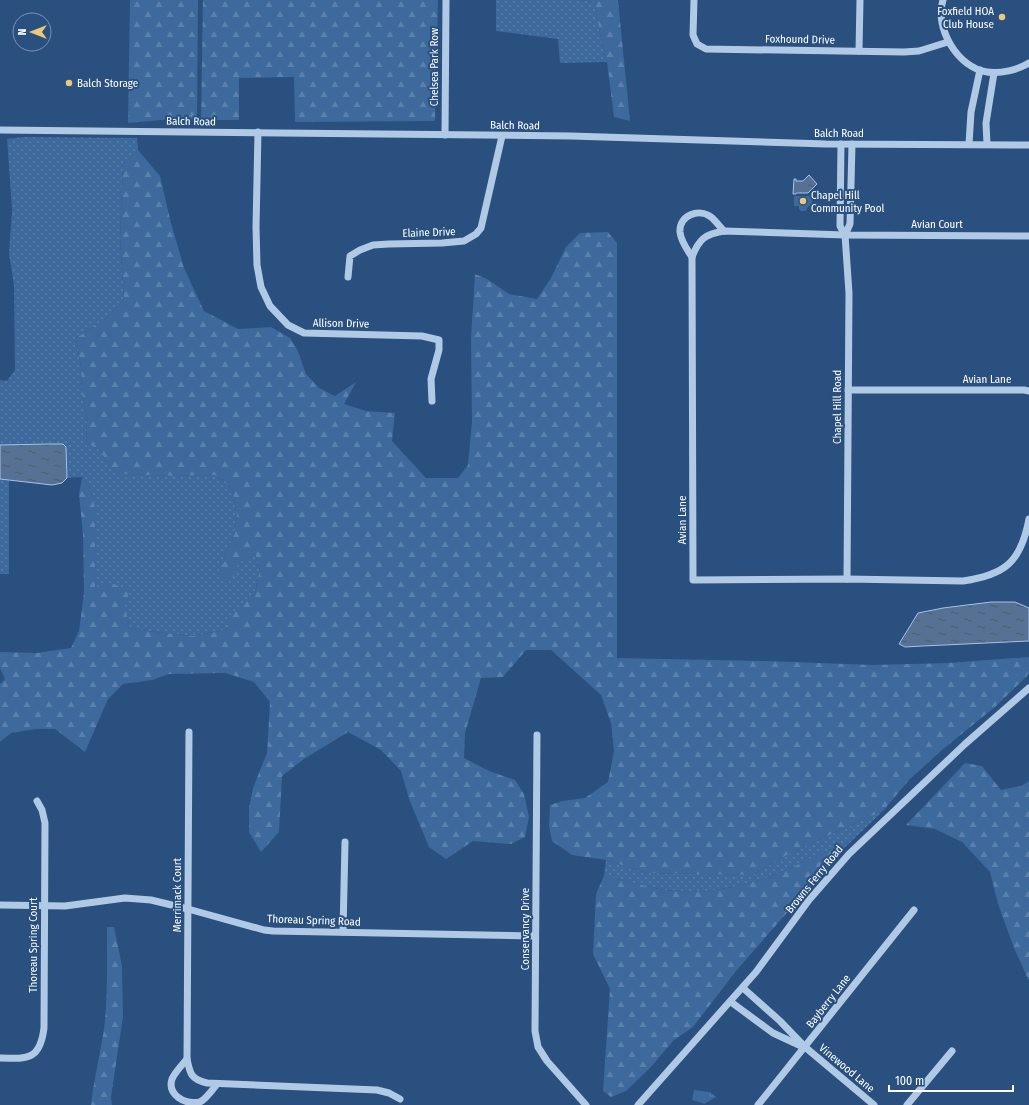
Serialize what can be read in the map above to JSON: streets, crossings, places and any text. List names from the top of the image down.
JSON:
{
  "streets": {
    "street": [
      "Foxhound Drive",
      "Chelsea Park Row",
      "Balch Road",
      "Avian Court",
      "Elaine Drive",
      "Allison Drive",
      "Avian Lane",
      "Chapel Hill Road",
      "Browns Ferry Road",
      "Merrimack Court",
      "Thoreau Spring Road",
      "Conservancy Drive",
      "Thoreau Spring Court",
      "Bayberry Lane",
      "Vinewood Lane"
    ]
  },
  "crossings": [
    ["Chelsea Park Row", "Balch Road"],
    ["Balch Road", "Elaine Drive"],
    ["Balch Road", "Allison Drive"],
    ["Balch Road", "Chapel Hill Road"],
    ["Avian Court", "Avian Lane"],
    ["Avian Court", "Chapel Hill Road"],
    ["Avian Lane", "Chapel Hill Road"],
    ["Browns Ferry Road", "Vinewood Lane"],
    ["Merrimack Court", "Thoreau Spring Road"],
    ["Thoreau Spring Road", "Conservancy Drive"],
    ["Thoreau Spring Road", "Thoreau Spring Court"],
    ["Bayberry Lane", "Vinewood Lane"]
  ],
  "places": ["Foxfield HOA Club House", "Balch Storage", "Chapel Hill Community Pool"],
  "scale_bar": "100 m",
  "north": "left"
}
